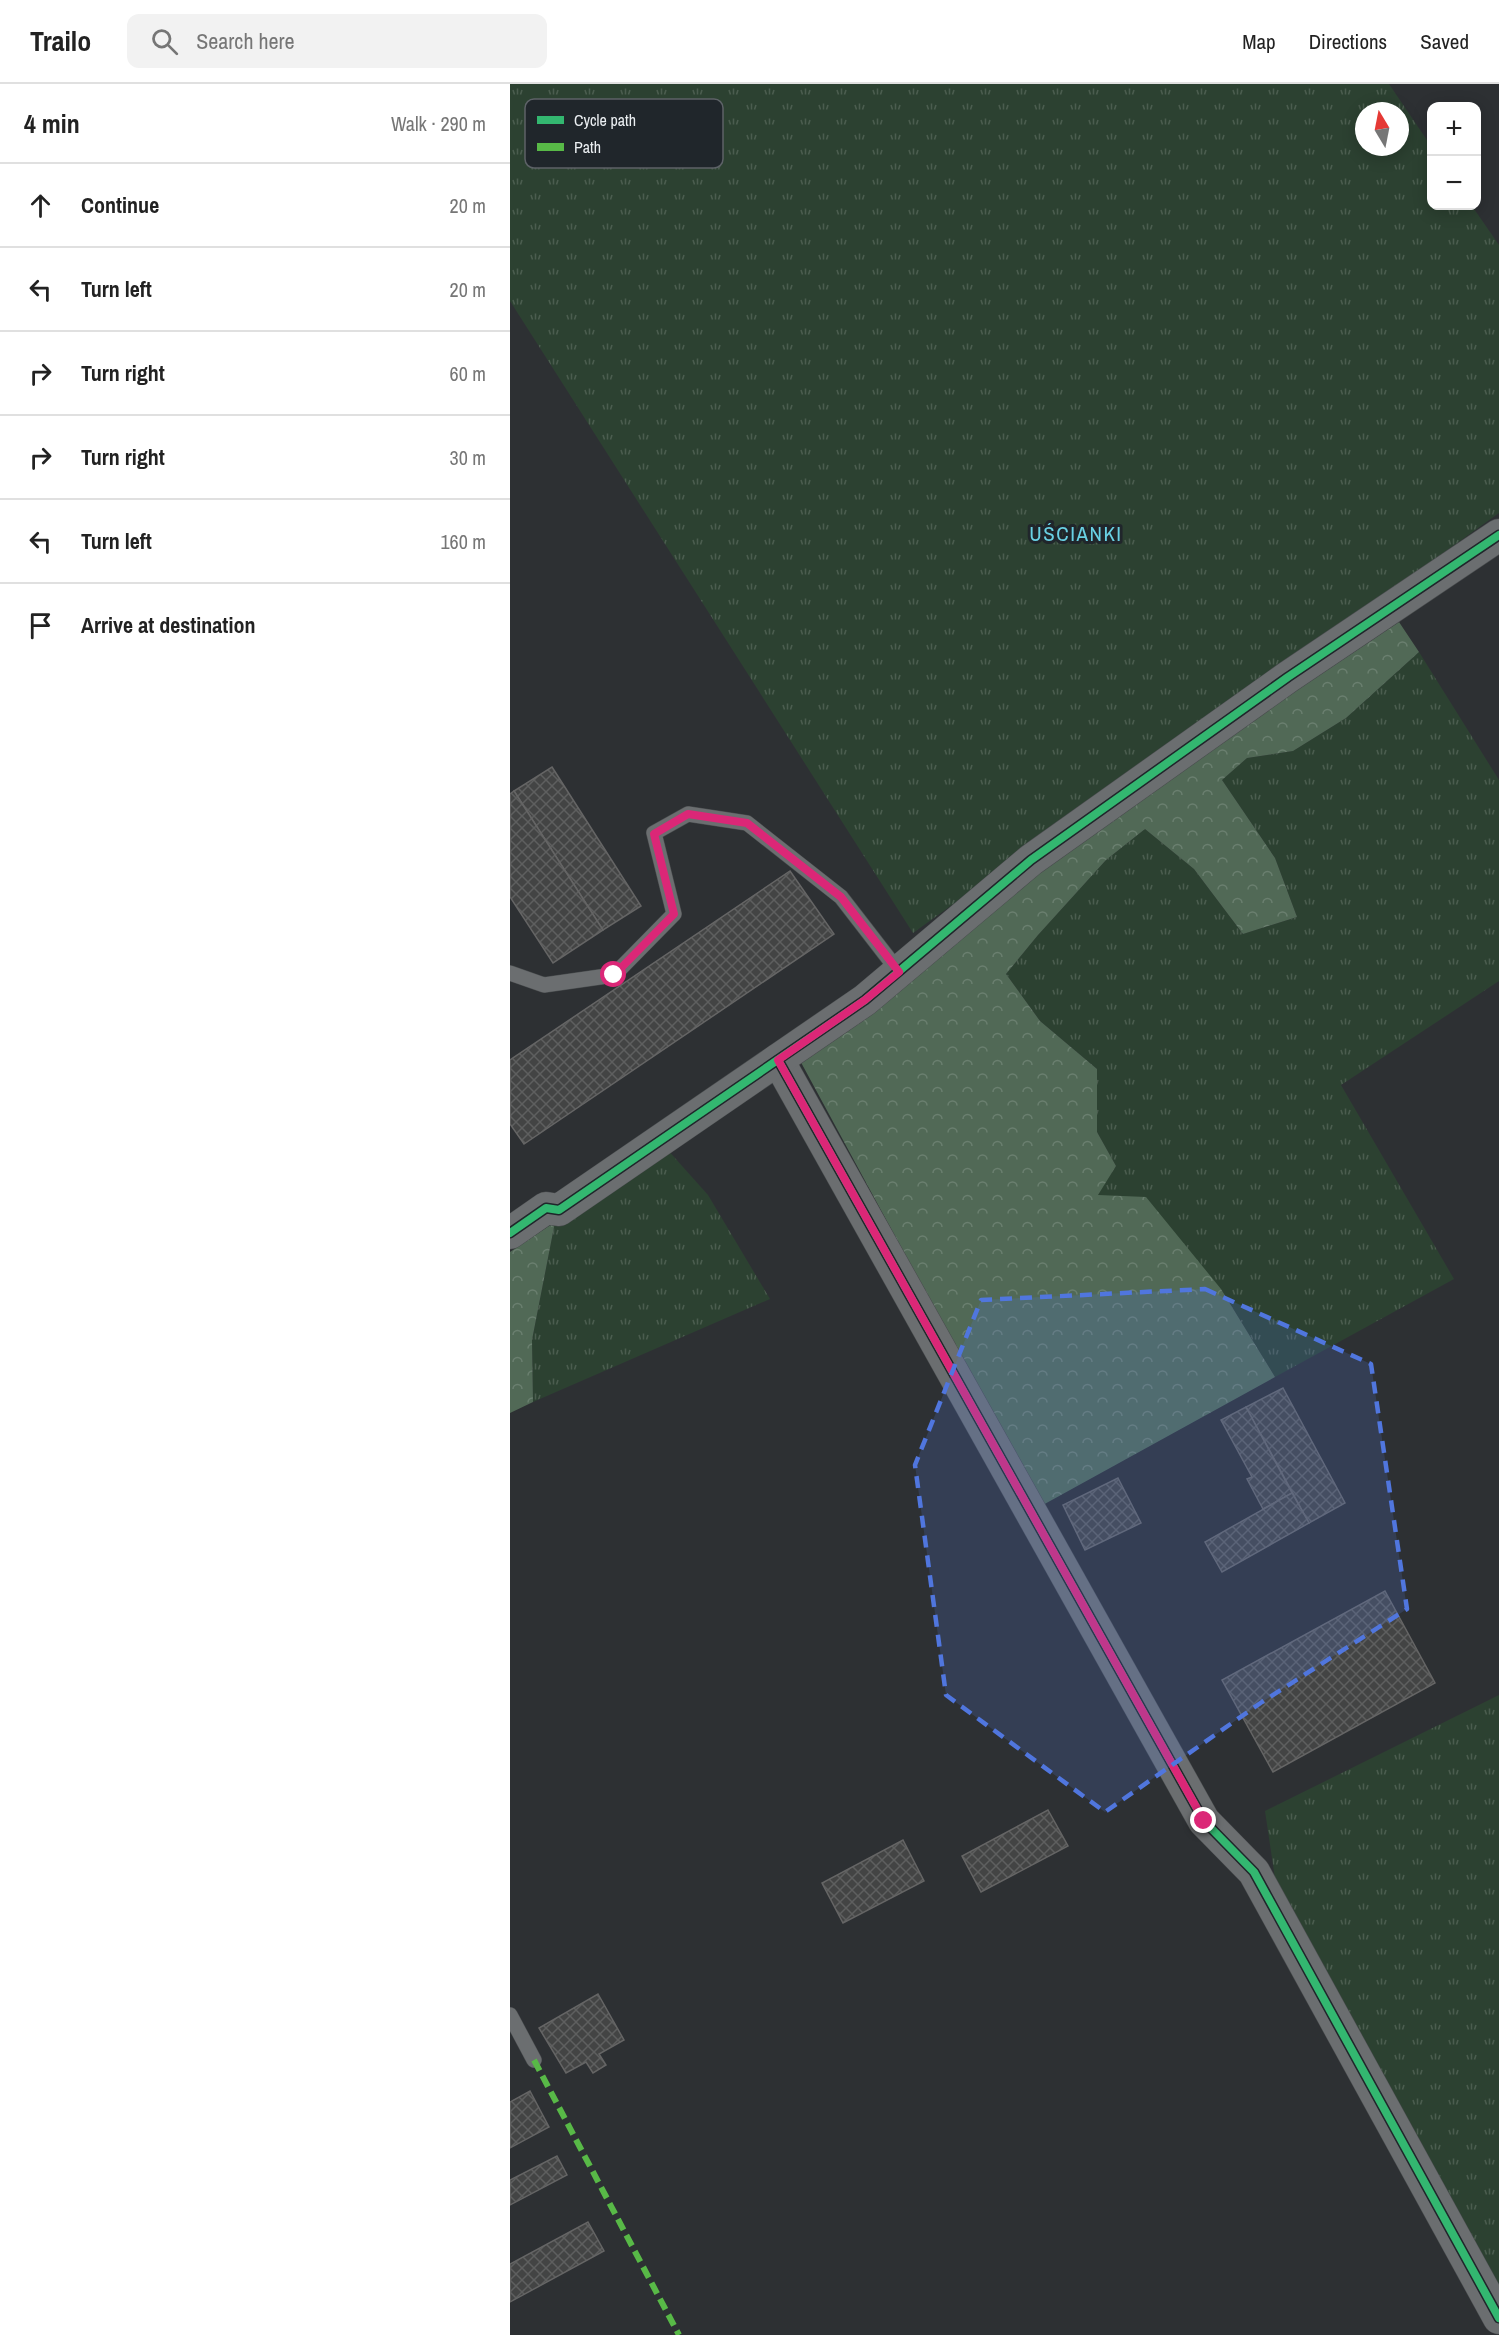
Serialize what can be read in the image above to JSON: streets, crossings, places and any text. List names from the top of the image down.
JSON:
{
  "districts": ["UŚCIANKI"],
  "legend": ["Cycle path", "Path"],
  "north": "top",
  "page": {
    "header": "Trailo",
    "search": "Search here",
    "nav": ["Map", "Directions", "Saved"],
    "heading": ["4 min", "Walk · 290 m"],
    "map_buttons": ["+", "−"],
    "list": [
      ["Continue", "20 m"],
      ["Turn left", "20 m"],
      ["Turn right", "60 m"],
      ["Turn right", "30 m"],
      ["Turn left", "160 m"],
      "Arrive at destination"
    ]
  }
}
